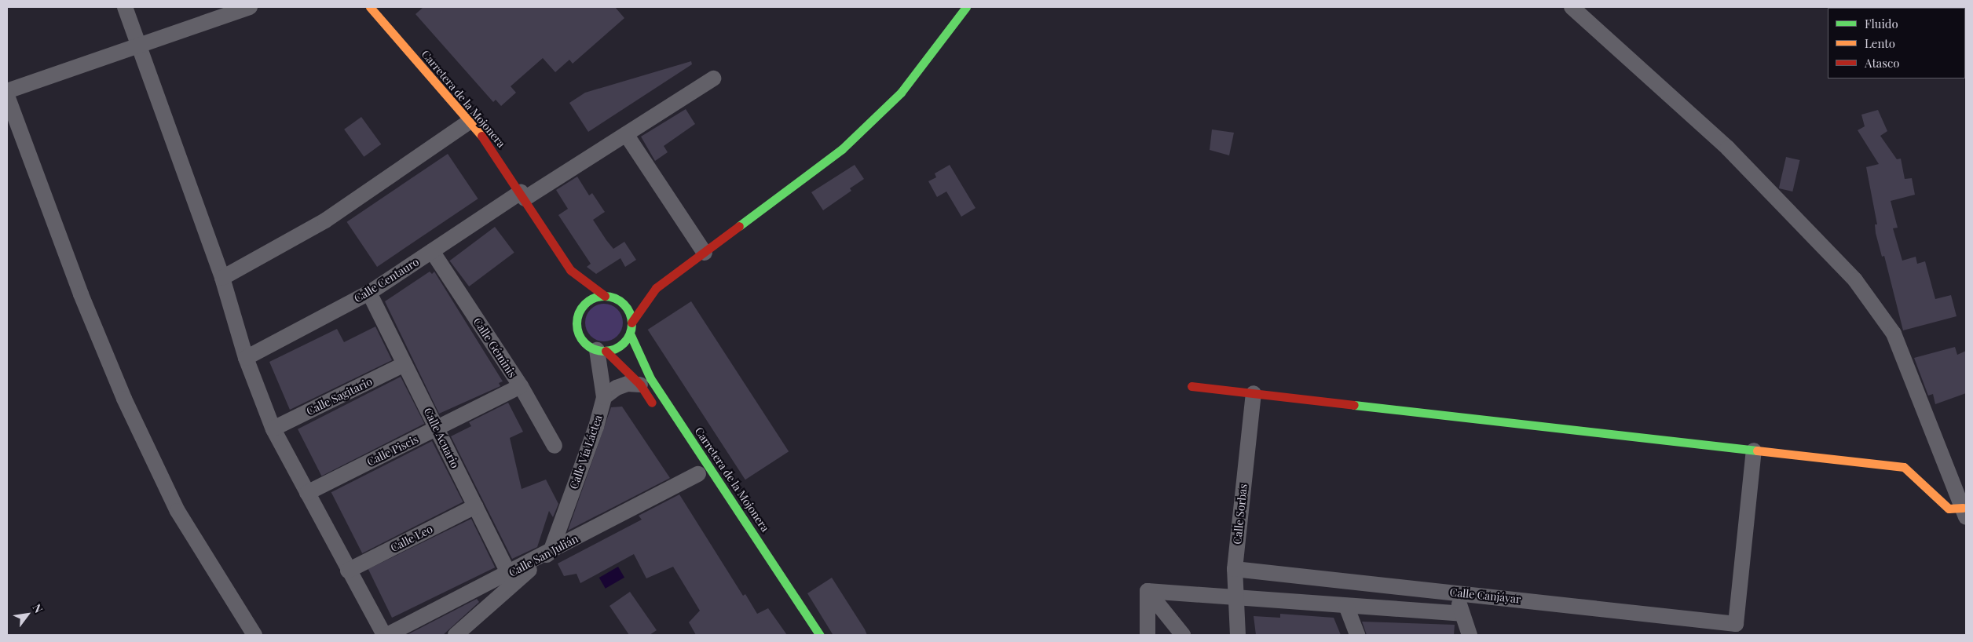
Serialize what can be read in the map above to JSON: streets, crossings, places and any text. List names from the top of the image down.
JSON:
{
  "streets": {
    "street": [
      "Carretera de la Mojonera",
      "Calle Centauro",
      "Calle Géminis",
      "Calle Sagitario",
      "Calle Acuario",
      "Calle Piscis",
      "Calle Vía Láctea",
      "Calle Sorbas",
      "Calle Leo",
      "Calle San Julián",
      "Calle Canjáyar"
    ]
  },
  "crossings": [
    ["Carretera de la Mojonera", "Calle Centauro"],
    ["Carretera de la Mojonera", "Calle Vía Láctea"],
    ["Calle Centauro", "Calle Géminis"],
    ["Calle Centauro", "Calle Acuario"],
    ["Calle Géminis", "Calle Piscis"],
    ["Calle Sagitario", "Calle Acuario"],
    ["Calle Acuario", "Calle Piscis"],
    ["Calle Acuario", "Calle Leo"],
    ["Calle Acuario", "Calle San Julián"],
    ["Calle Vía Láctea", "Calle San Julián"],
    ["Calle Sorbas", "Calle Canjáyar"]
  ],
  "legend": ["Fluido", "Lento", "Atasco"],
  "north": "top right"
}
